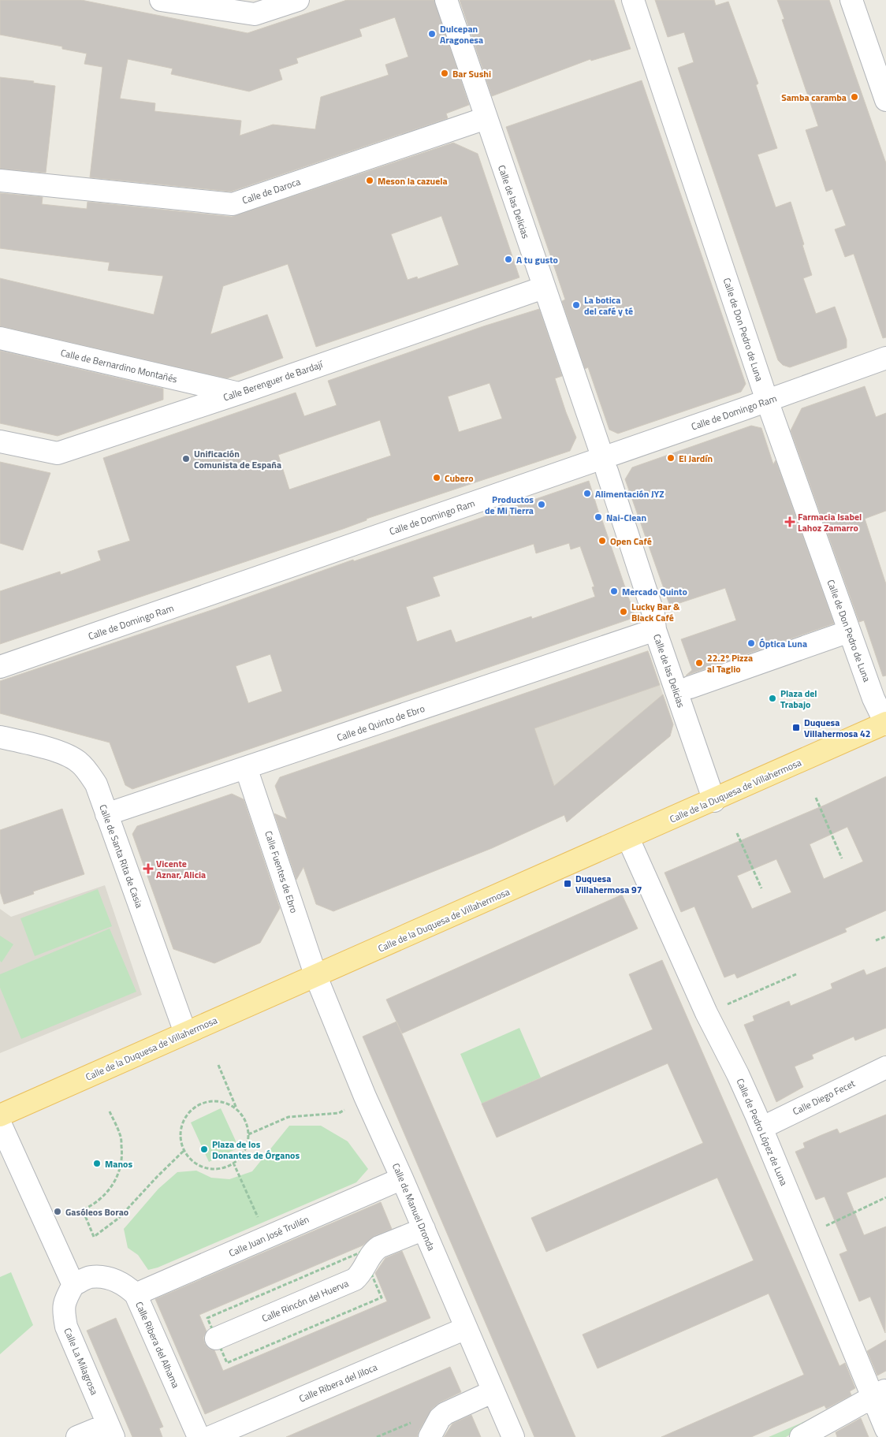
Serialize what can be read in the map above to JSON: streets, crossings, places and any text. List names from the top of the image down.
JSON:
{
  "streets": {
    "main road": ["Calle de la Duquesa de Villahermosa"],
    "street": [
      "Calle de Daroca",
      "Calle de las Delicias",
      "Calle de Don Pedro de Luna",
      "Calle de Bernardino Montañés",
      "Calle Berenguer de Bardají",
      "Calle de Domingo Ram",
      "Calle de Quinto de Ebro",
      "Calle de Santa Rita de Casia",
      "Calle Fuentes de Ebro",
      "Calle Diego Fecet",
      "Calle de Pedro López de Luna",
      "Calle de Manuel Dronda",
      "Calle Juan José Trullén",
      "Calle Rincón del Huerva",
      "Calle Ribera del Alhama",
      "Calle La Milagrosa",
      "Calle Ribera del Jiloca"
    ]
  },
  "crossings": [
    ["Calle de Daroca", "Calle de las Delicias"],
    ["Calle de las Delicias", "Calle Berenguer de Bardají"],
    ["Calle de las Delicias", "Calle de Quinto de Ebro"],
    ["Calle de las Delicias", "Calle de la Duquesa de Villahermosa"],
    ["Calle de Don Pedro de Luna", "Calle de Domingo Ram"],
    ["Calle de Don Pedro de Luna", "Calle de la Duquesa de Villahermosa"],
    ["Calle de Bernardino Montañés", "Calle Berenguer de Bardají"],
    ["Calle de Quinto de Ebro", "Calle de Santa Rita de Casia"],
    ["Calle de Quinto de Ebro", "Calle Fuentes de Ebro"],
    ["Calle de la Duquesa de Villahermosa", "Calle de Santa Rita de Casia"],
    ["Calle de la Duquesa de Villahermosa", "Calle Fuentes de Ebro"],
    ["Calle de la Duquesa de Villahermosa", "Calle de Pedro López de Luna"],
    ["Calle de la Duquesa de Villahermosa", "Calle de Manuel Dronda"],
    ["Calle Fuentes de Ebro", "Calle de Manuel Dronda"],
    ["Calle Diego Fecet", "Calle de Pedro López de Luna"],
    ["Calle de Manuel Dronda", "Calle Juan José Trullén"],
    ["Calle de Manuel Dronda", "Calle Rincón del Huerva"],
    ["Calle de Manuel Dronda", "Calle Ribera del Jiloca"],
    ["Calle Juan José Trullén", "Calle Ribera del Alhama"],
    ["Calle Ribera del Alhama", "Calle La Milagrosa"]
  ],
  "places": {
    "other": [
      "Dulcepan Aragonesa",
      "Bar Sushi",
      "Samba caramba",
      "Meson la cazuela",
      "A tu gusto",
      "La botica del café y té",
      "El Jardín",
      "Unificación Comunista de España",
      "Cubero",
      "Alimentación JYZ",
      "Productos de Mi Tierra",
      "Nai-Clean",
      "Open Café",
      "Mercado Quinto",
      "Lucky Bar & Black Café",
      "Óptica Luna",
      "22.2º Pizza al Taglio",
      "Plaza del Trabajo",
      "Plaza de los Donantes de Órganos",
      "Manos",
      "Gasóleos Borao"
    ],
    "health": ["Farmacia Isabel Lahoz Zamarro", "Vicente Aznar, Alicia"],
    "transit": ["Duquesa Villahermosa 42", "Duquesa Villahermosa 97"]
  }
}
